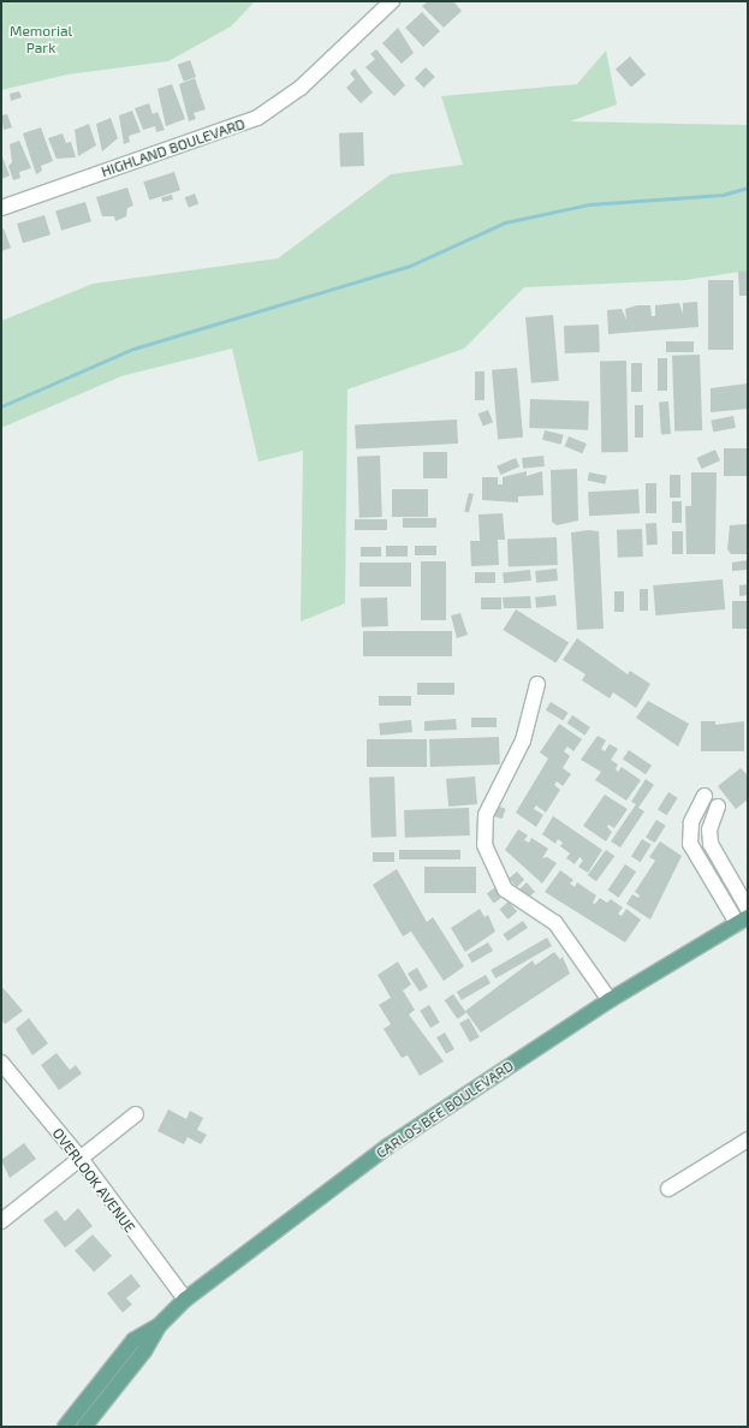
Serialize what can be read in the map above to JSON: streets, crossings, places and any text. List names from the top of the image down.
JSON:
{
  "streets": {
    "main road": ["CARLOS BEE BOULEVARD"],
    "street": ["HIGHLAND BOULEVARD", "OVERLOOK AVENUE"]
  },
  "crossings": [
    ["CARLOS BEE BOULEVARD", "OVERLOOK AVENUE"]
  ],
  "parks": ["Memorial Park"]
}
